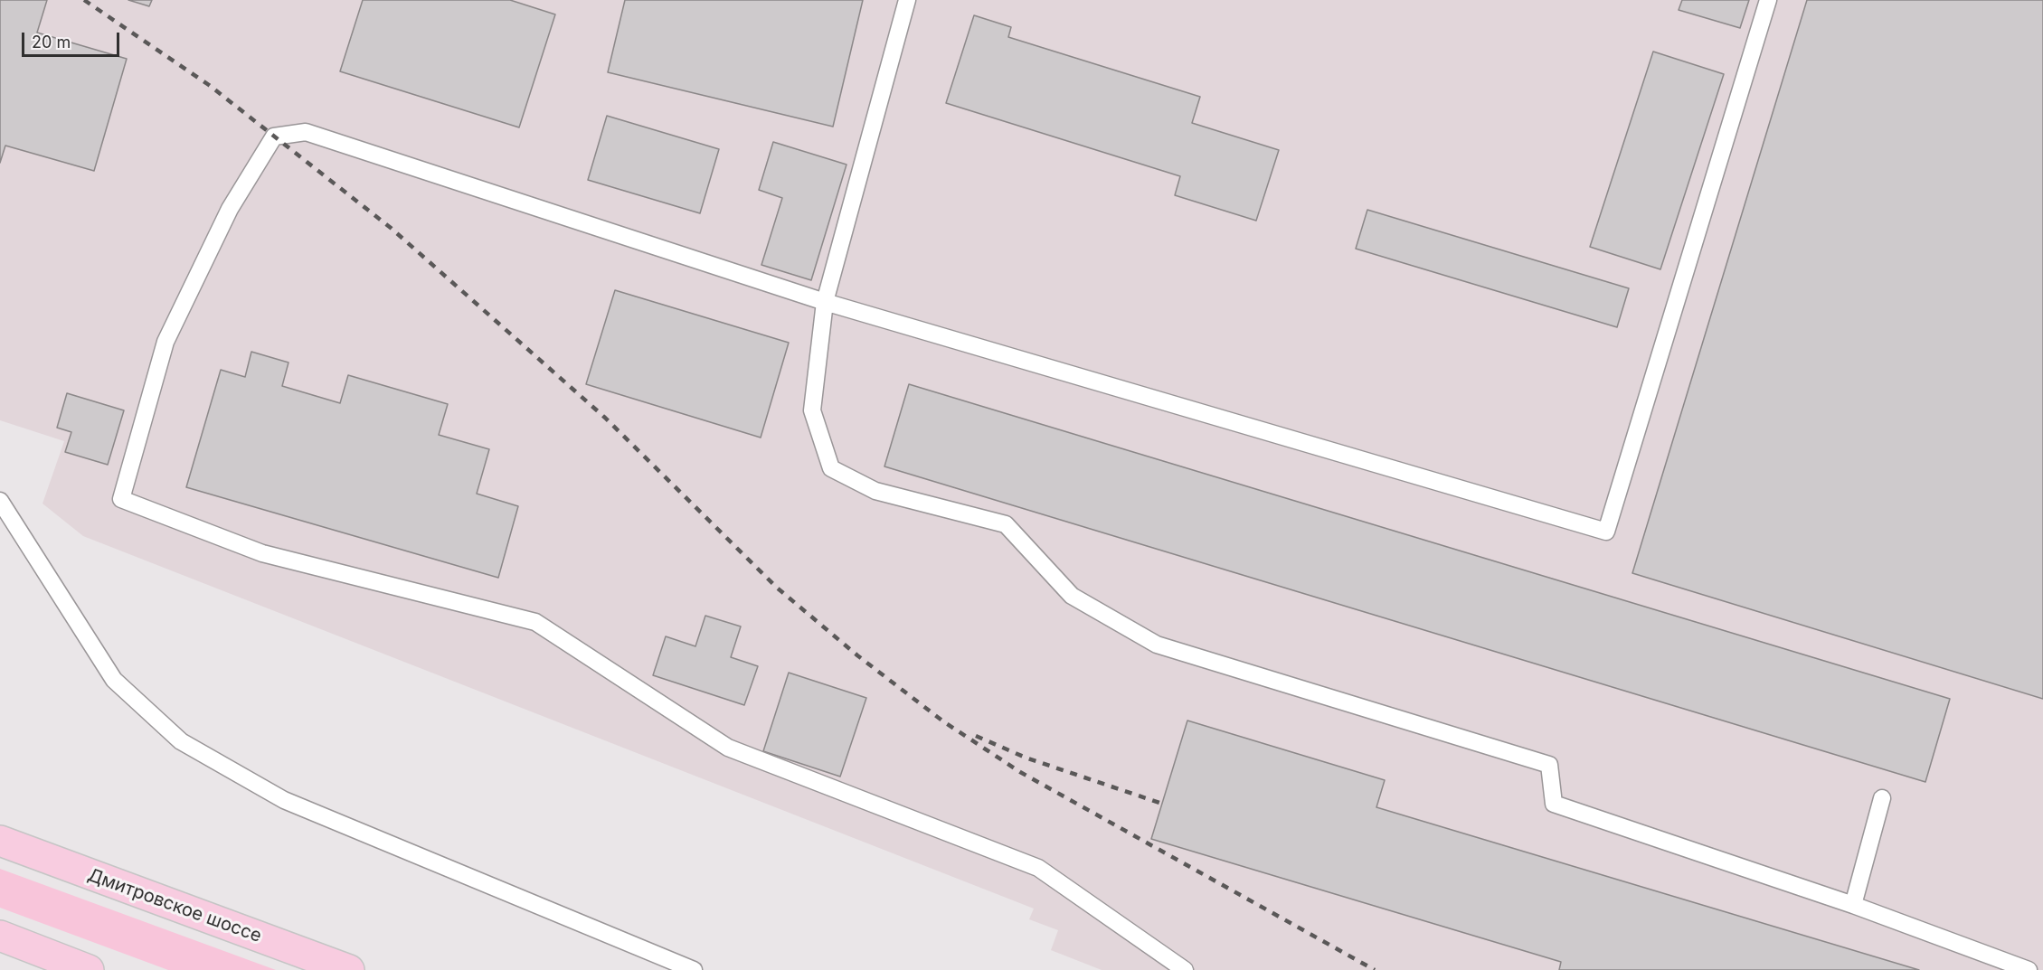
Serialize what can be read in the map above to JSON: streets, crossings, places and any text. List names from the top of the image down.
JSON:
{
  "streets": {
    "main road": ["Дмитровское шоссе"]
  },
  "scale_bar": "20 m"
}
